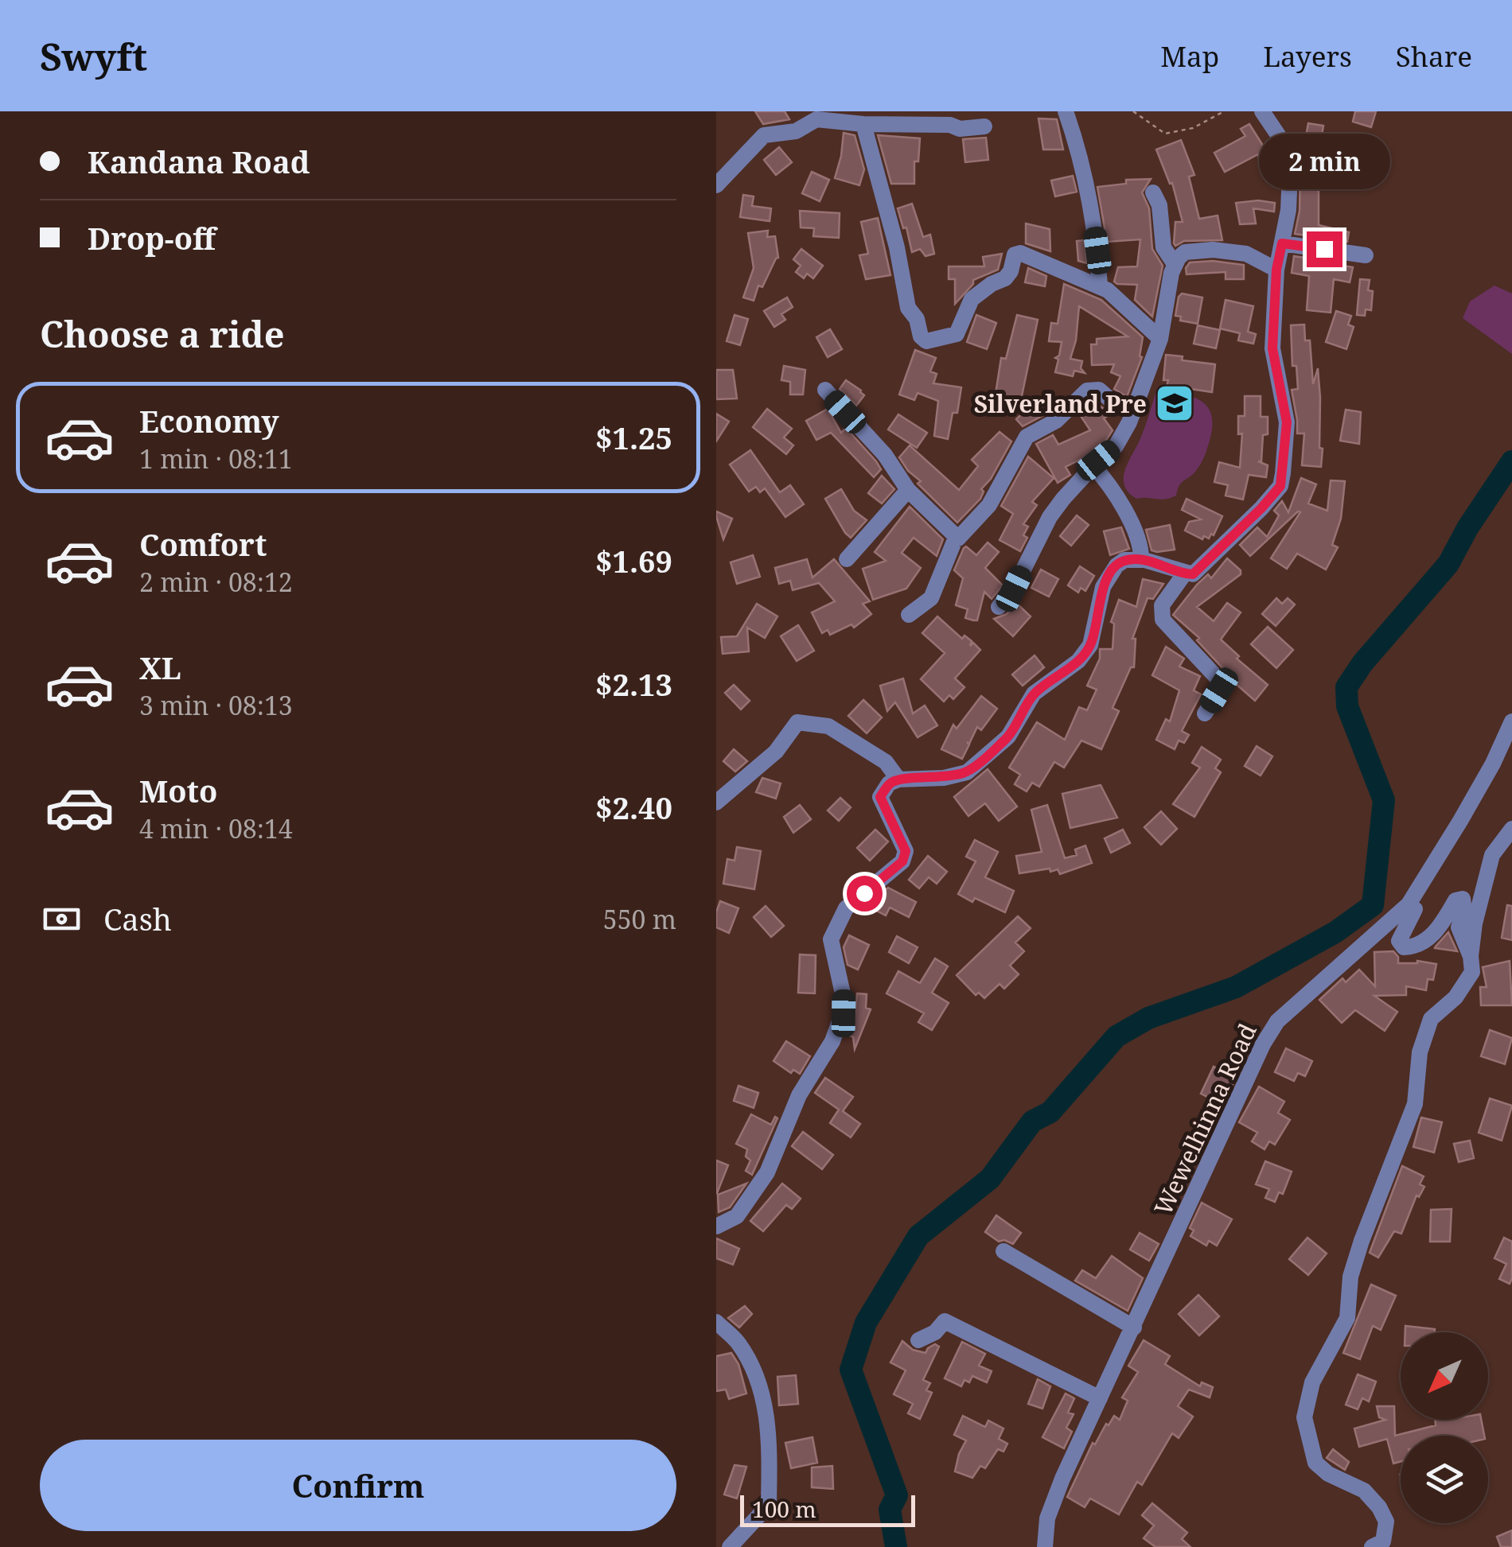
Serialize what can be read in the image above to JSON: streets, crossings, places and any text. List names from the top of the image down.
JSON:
{
  "streets": {
    "street": ["Wewelhinna Road"]
  },
  "places": {
    "school or university": ["Silverland Pre"]
  },
  "scale_bar": "100 m",
  "north": "bottom left",
  "page": {
    "header": "Swyft",
    "nav": ["Map", "Layers", "Share"],
    "banner": ["Kandana Road", "Drop-off"],
    "bubble": "2 min",
    "heading": "Choose a ride",
    "list": [
      {
        "name": "Economy",
        "note": "1 min · 08:11",
        "value": "$1.25"
      },
      {
        "name": "Comfort",
        "note": "2 min · 08:12",
        "value": "$1.69"
      },
      {
        "name": "XL",
        "note": "3 min · 08:13",
        "value": "$2.13"
      },
      {
        "name": "Moto",
        "note": "4 min · 08:14",
        "value": "$2.40"
      }
    ],
    "pay": ["Cash", "550 m"],
    "buttons": "Confirm",
    "scale": "100 m"
  }
}
